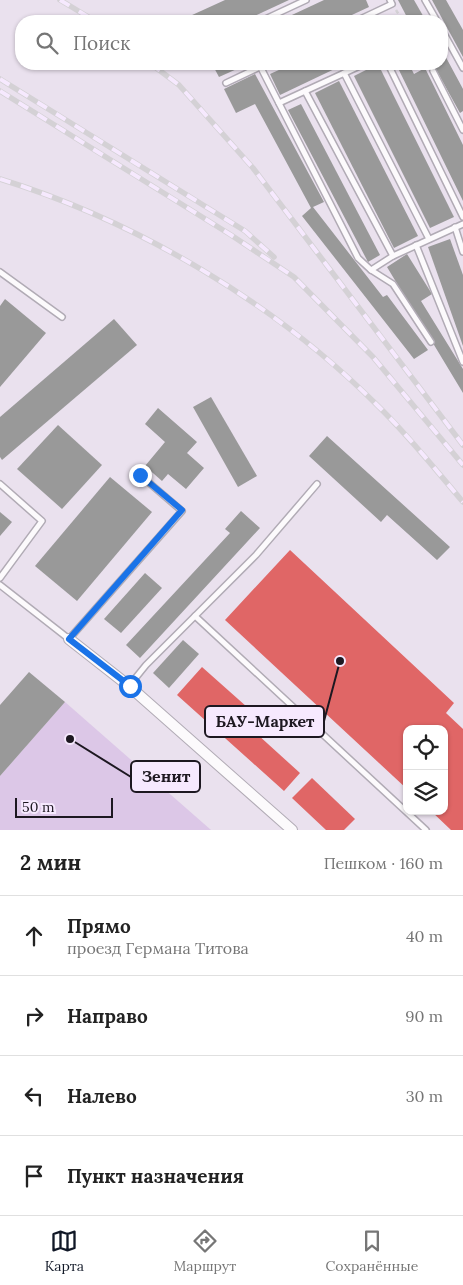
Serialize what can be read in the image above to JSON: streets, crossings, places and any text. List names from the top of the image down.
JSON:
{
  "places": ["БАУ-Маркет", "Зенит"],
  "scale_bar": "50 m",
  "page": {
    "search": "Поиск",
    "scale": "50 m",
    "heading": ["2 мин", "Пешком · 160 m"],
    "list": [
      ["Прямо", "проезд Германа Титова", "40 m"],
      ["Направо", "90 m"],
      ["Налево", "30 m"],
      "Пункт назначения"
    ],
    "nav": ["Карта", "Маршрут", "Сохранённые"]
  }
}
